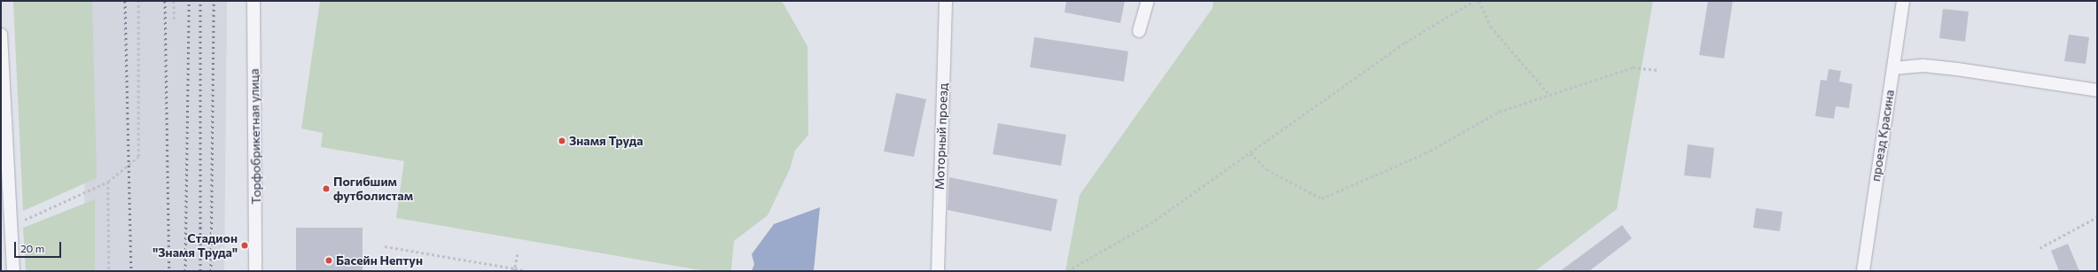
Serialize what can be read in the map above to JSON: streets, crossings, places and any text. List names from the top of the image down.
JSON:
{
  "streets": {
    "street": ["проезд Красина", "Торфобрикетная улица", "Моторный проезд"]
  },
  "places": [
    "Знамя Труда",
    "Погибшим футболистам",
    "Стадион \"Знамя Труда\"",
    "Басейн Нептун"
  ],
  "scale_bar": "20 m"
}
